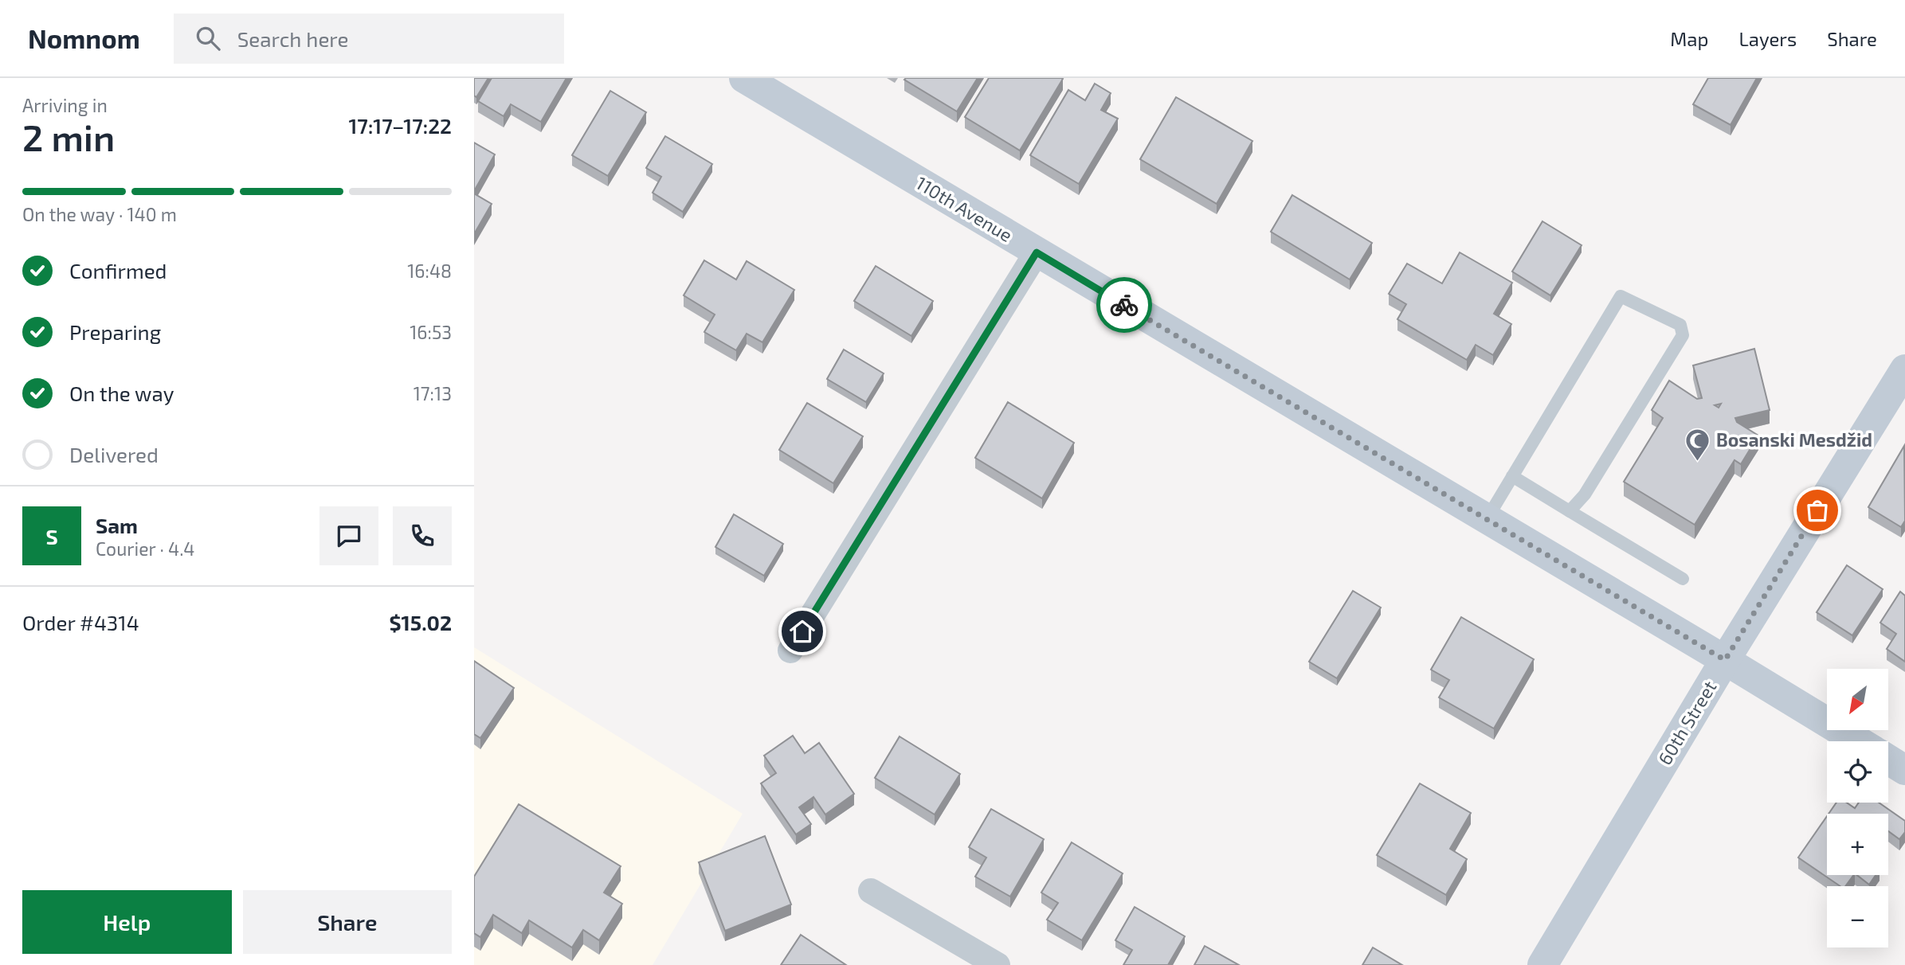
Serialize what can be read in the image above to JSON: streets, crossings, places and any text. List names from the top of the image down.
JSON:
{
  "streets": {
    "street": ["110th Avenue", "60th Street"]
  },
  "crossings": [
    ["110th Avenue", "60th Street"]
  ],
  "places": {
    "mosque": ["Bosanski Mesdžid"]
  },
  "north": "bottom left",
  "page": {
    "header": "Nomnom",
    "search": "Search here",
    "nav": ["Map", "Layers", "Share"],
    "heading": ["2 min", "Arriving in", "17:17–17:22"],
    "panel": [
      "Sam",
      "Courier · 4.4",
      "Order #4314",
      "$15.02"
    ],
    "bar": "On the way · 140 m",
    "list": [
      ["Confirmed", "16:48"],
      ["Preparing", "16:53"],
      ["On the way", "17:13"],
      "Delivered"
    ],
    "round": "S",
    "map_buttons": ["+", "−"],
    "buttons": ["Help", "Share"]
  }
}
